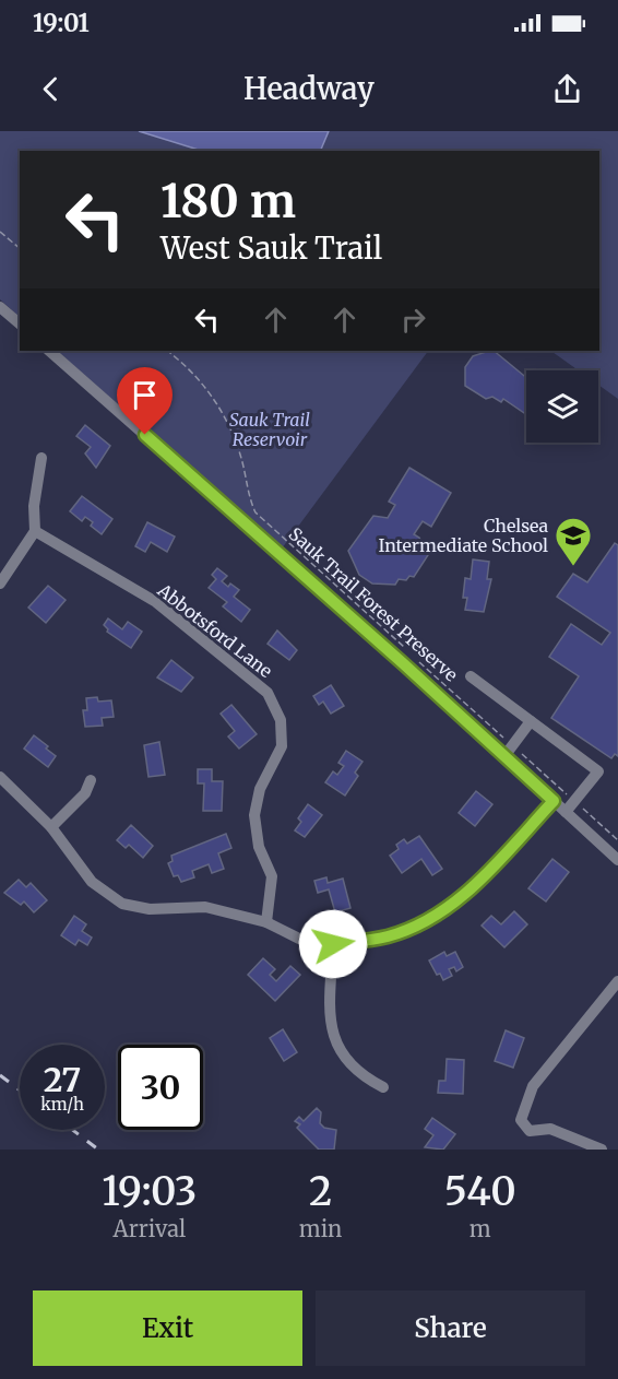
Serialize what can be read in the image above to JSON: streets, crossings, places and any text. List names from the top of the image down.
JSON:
{
  "streets": {
    "street": ["Abbotsford Lane"],
    "path": ["Sauk Trail Forest Preserve"]
  },
  "parks": ["Sauk Trail Reservoir"],
  "places": {
    "school or university": ["Chelsea Intermediate School"]
  },
  "page": {
    "status": "19:01",
    "header": "Headway",
    "turn": ["180 m", "West Sauk Trail"],
    "speed": "27 km/h",
    "limit": "30",
    "eta": [
      "19:03",
      "Arrival",
      "2",
      "min",
      "540",
      "m"
    ],
    "buttons": ["Exit", "Share"]
  }
}
